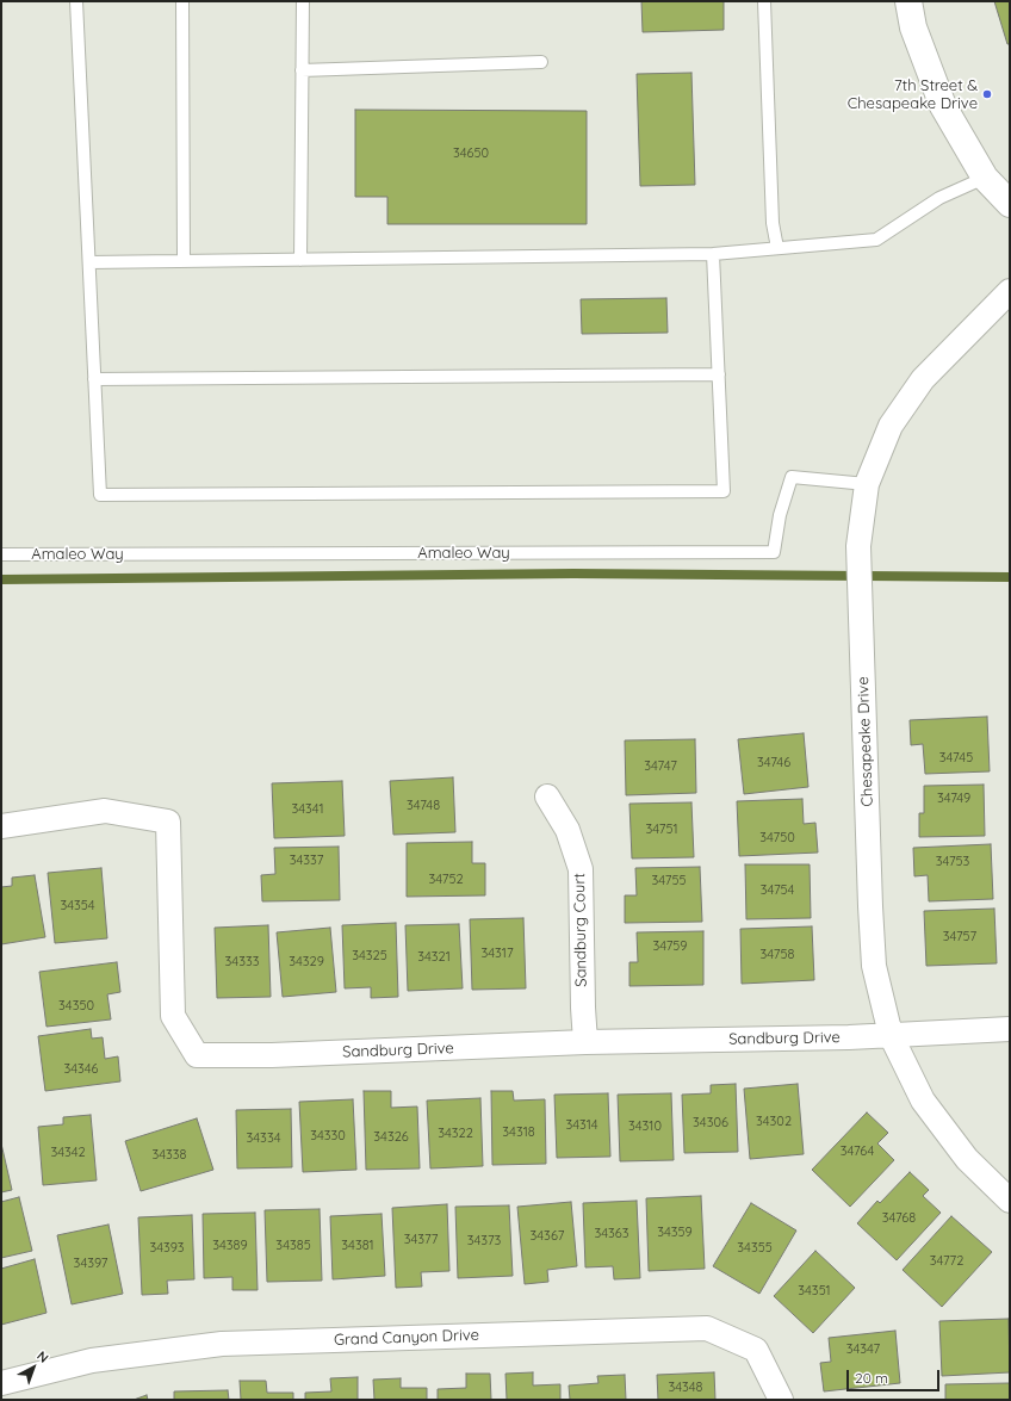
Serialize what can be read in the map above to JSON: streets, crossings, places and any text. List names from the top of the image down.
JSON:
{
  "streets": {
    "street": [
      "Chesapeake Drive",
      "Sandburg Court",
      "Sandburg Drive",
      "Grand Canyon Drive"
    ],
    "lane": ["Amaleo Way"]
  },
  "crossings": [
    ["Amaleo Way", "Chesapeake Drive"],
    ["Chesapeake Drive", "Sandburg Drive"],
    ["Sandburg Court", "Sandburg Drive"]
  ],
  "places": ["7th Street & Chesapeake Drive"],
  "house_numbers": [
    "34650",
    "34745",
    "34746",
    "34747",
    "34749",
    "34748",
    "34341",
    "34751",
    "34750",
    "34337",
    "34753",
    "34752",
    "34755",
    "34754",
    "34354",
    "34757",
    "34759",
    "34317",
    "34758",
    "34325",
    "34321",
    "34333",
    "34329",
    "34350",
    "34346",
    "34302",
    "34306",
    "34314",
    "34310",
    "34318",
    "34322",
    "34330",
    "34326",
    "34334",
    "34764",
    "34342",
    "34338",
    "34768",
    "34359",
    "34363",
    "34367",
    "34377",
    "34373",
    "34389",
    "34385",
    "34381",
    "34393",
    "34355",
    "34772",
    "34397",
    "34351",
    "34347",
    "34348"
  ],
  "scale_bar": "20 m",
  "north": "top right"
}
